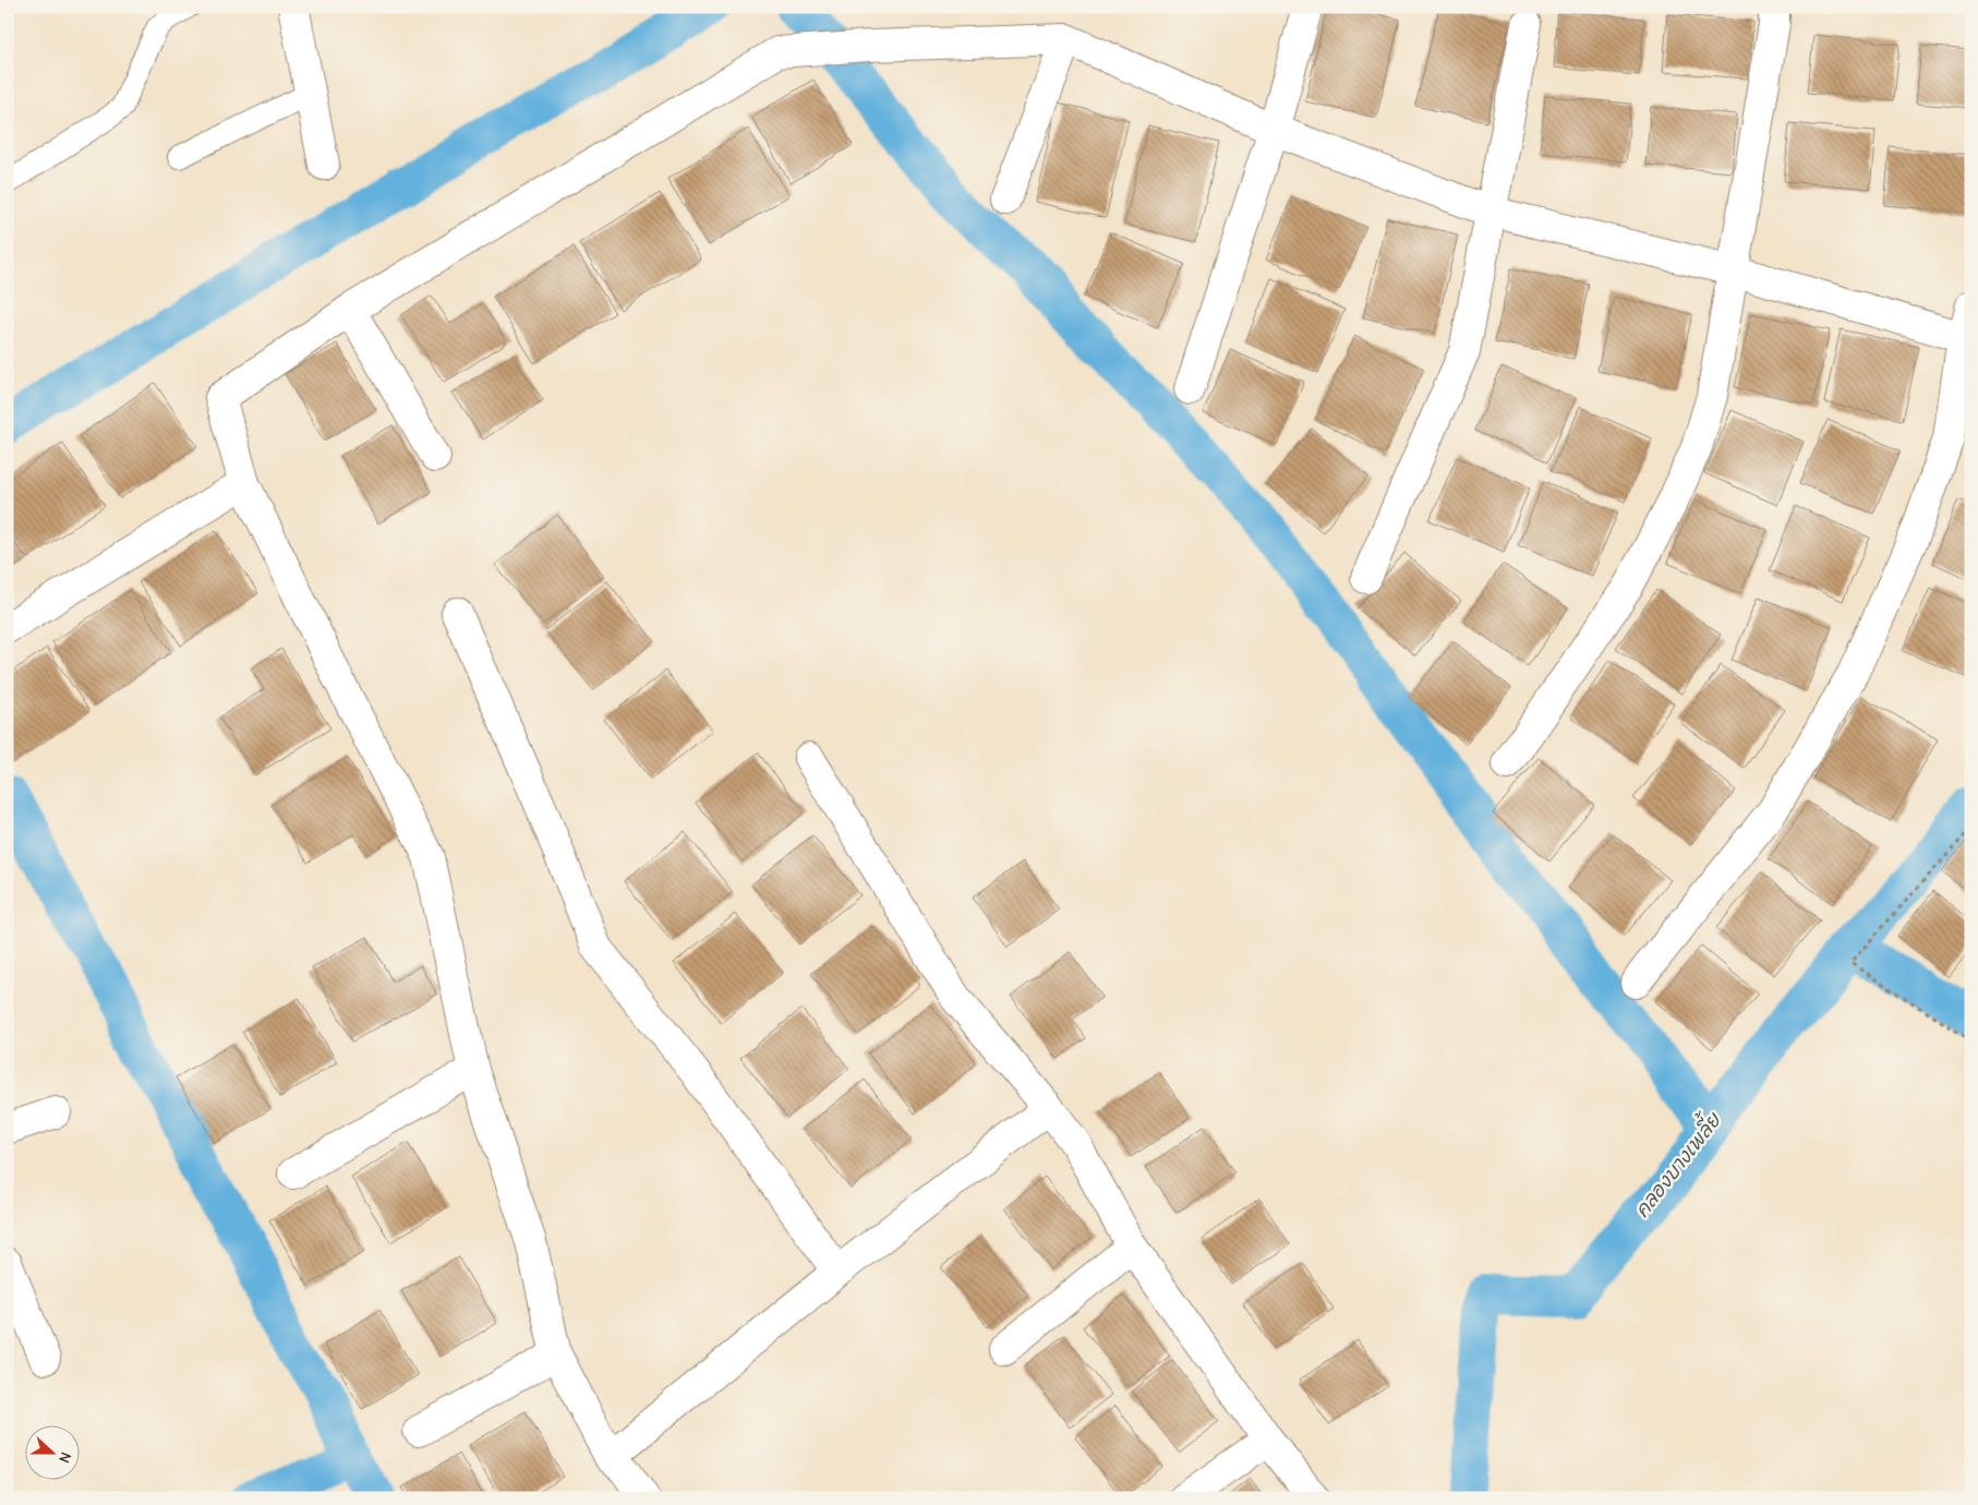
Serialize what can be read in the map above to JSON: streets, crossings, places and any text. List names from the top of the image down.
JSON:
{
  "water": ["คลองบางเพลี้ย"],
  "north": "right"
}
